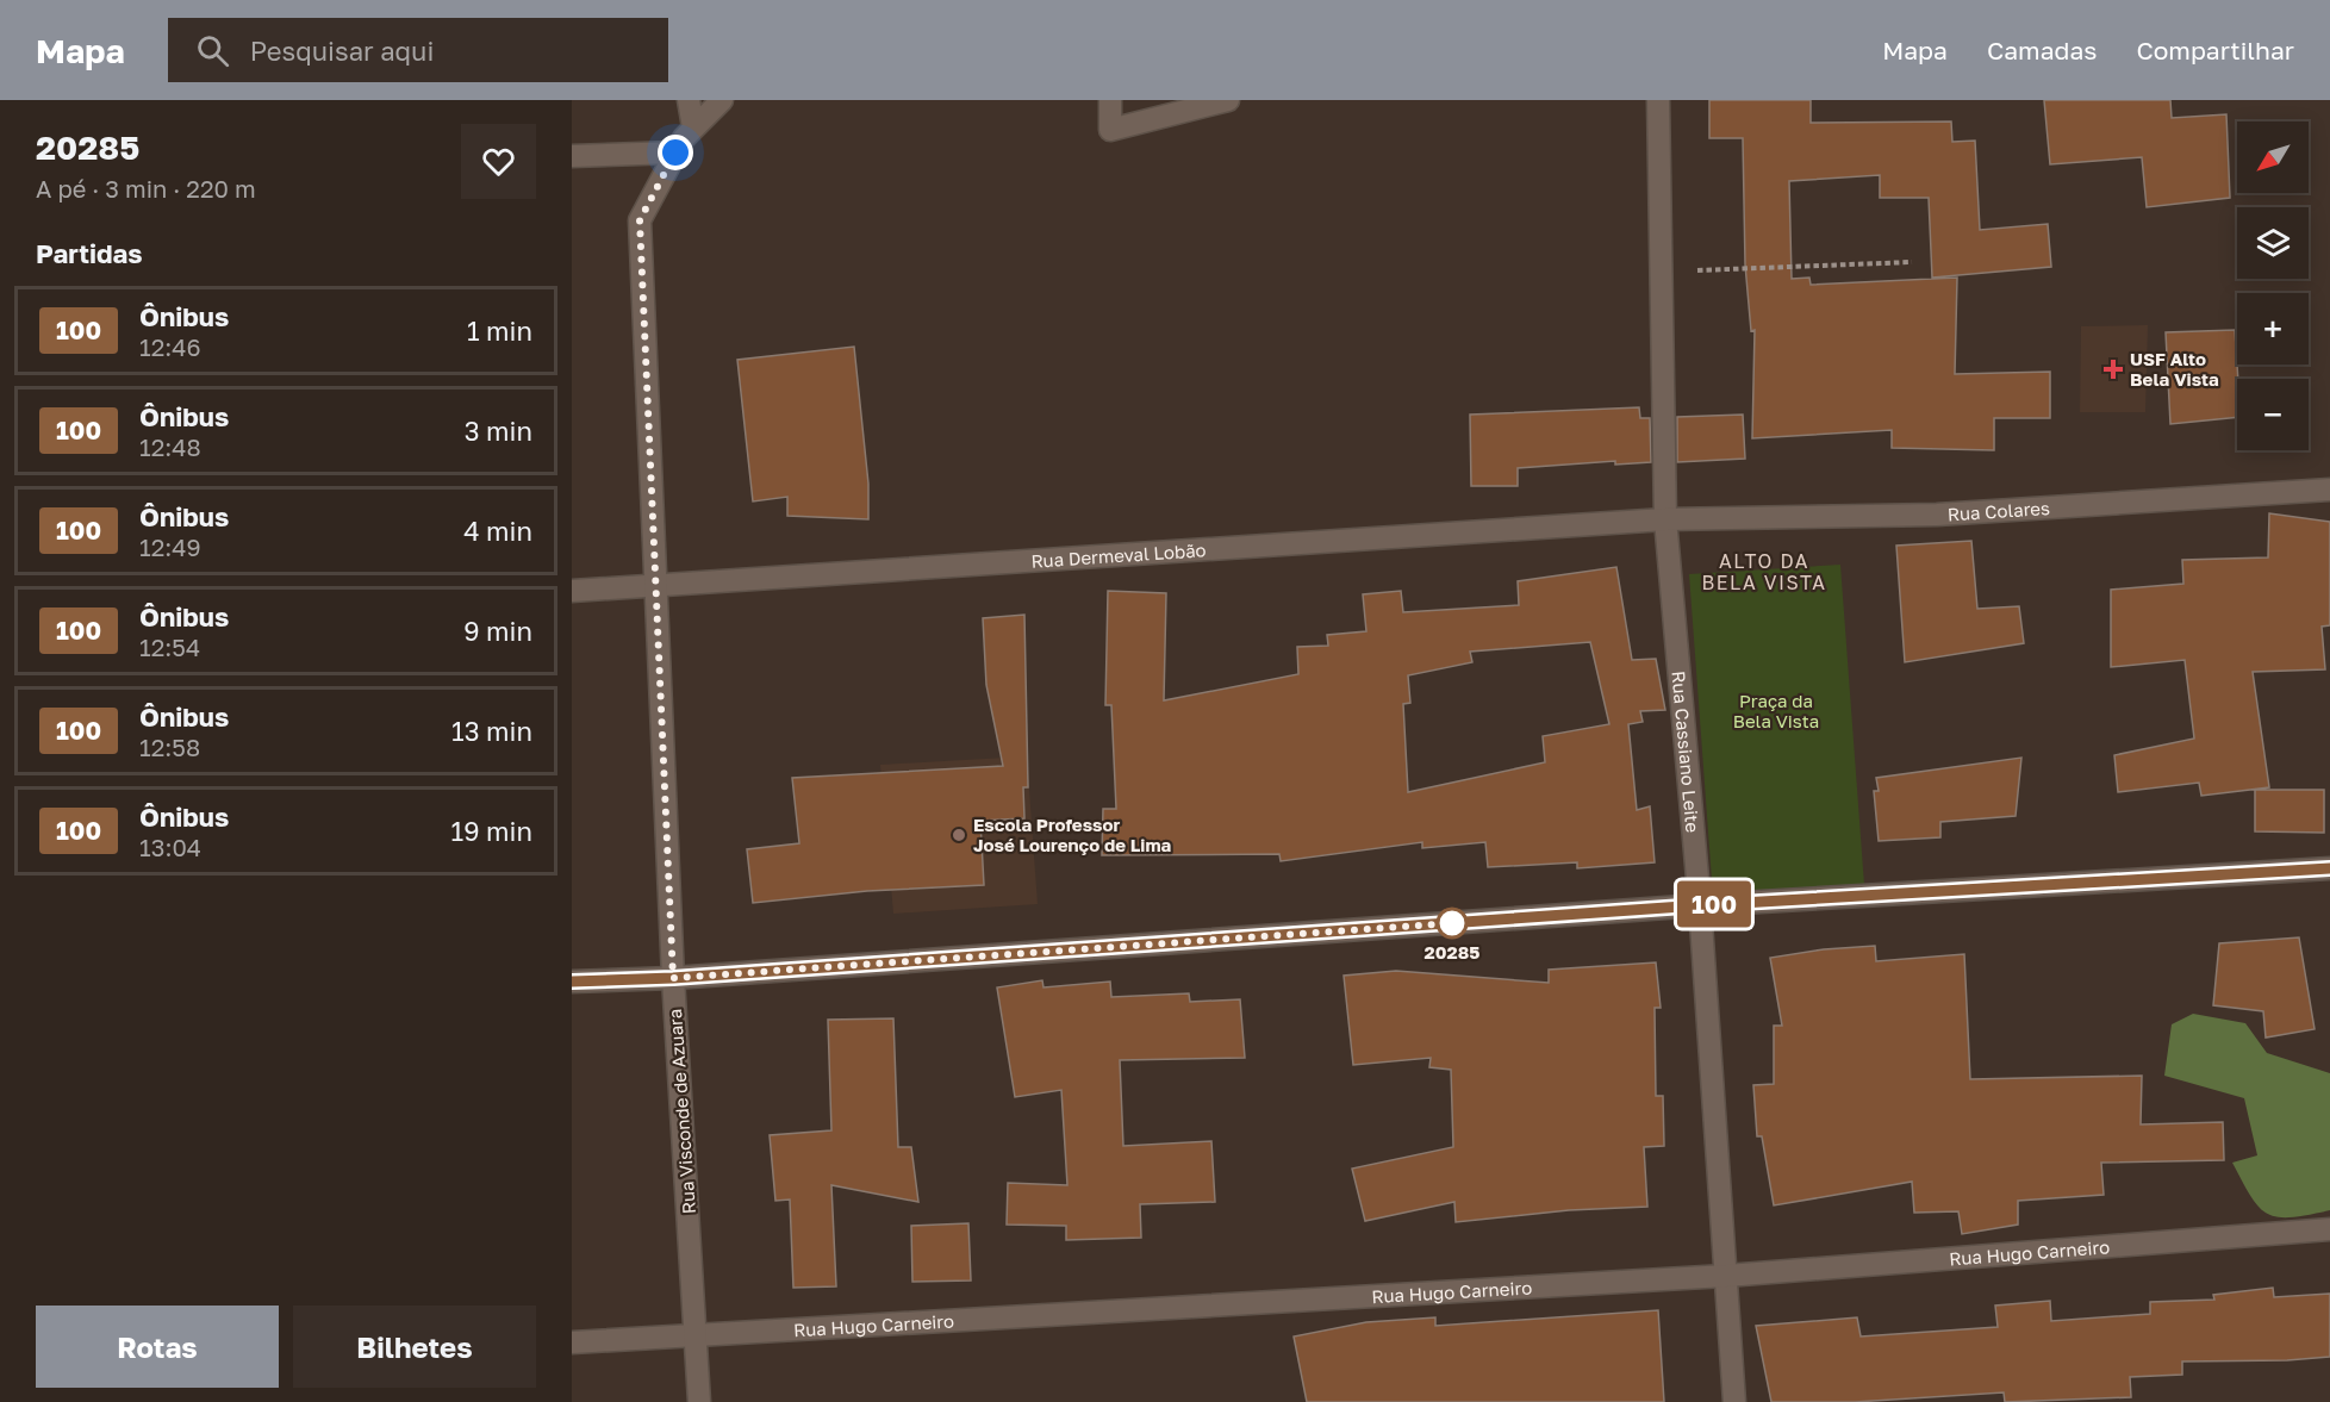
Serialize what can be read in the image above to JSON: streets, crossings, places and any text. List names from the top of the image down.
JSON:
{
  "streets": {
    "street": [
      "Rua Colares",
      "Rua Dermeval Lobão",
      "Rua Cassiano Leite",
      "Rua Visconde de Azuara",
      "Rua Hugo Carneiro"
    ]
  },
  "crossings": [
    ["Rua Colares", "Rua Dermeval Lobão"],
    ["Rua Colares", "Rua Cassiano Leite"],
    ["Rua Dermeval Lobão", "Rua Cassiano Leite"],
    ["Rua Dermeval Lobão", "Rua Visconde de Azuara"],
    ["Rua Cassiano Leite", "Rua Hugo Carneiro"],
    ["Rua Visconde de Azuara", "Rua Hugo Carneiro"]
  ],
  "districts": ["ALTO DA BELA VISTA"],
  "parks": ["Praça da Bela Vista"],
  "places": {
    "health": ["USF Alto Bela Vista"],
    "other": ["Escola Professor José Lourenço de Lima", "20285"]
  },
  "lines": ["bus line 100"],
  "north": "bottom left",
  "page": {
    "header": "Mapa",
    "search": "Pesquisar aqui",
    "nav": ["Mapa", "Camadas", "Compartilhar"],
    "heading": [
      ["20285", "A pé · 3 min · 220 m"],
      "Partidas"
    ],
    "on_map": "100",
    "map_buttons": ["+", "−"],
    "list": [
      {
        "mark": "100",
        "name": "Ônibus",
        "note": "12:46",
        "value": "1 min"
      },
      {
        "mark": "100",
        "name": "Ônibus",
        "note": "12:48",
        "value": "3 min"
      },
      {
        "mark": "100",
        "name": "Ônibus",
        "note": "12:49",
        "value": "4 min"
      },
      {
        "mark": "100",
        "name": "Ônibus",
        "note": "12:54",
        "value": "9 min"
      },
      {
        "mark": "100",
        "name": "Ônibus",
        "note": "12:58",
        "value": "13 min"
      },
      {
        "mark": "100",
        "name": "Ônibus",
        "note": "13:04",
        "value": "19 min"
      }
    ],
    "buttons": ["Rotas", "Bilhetes"]
  }
}
